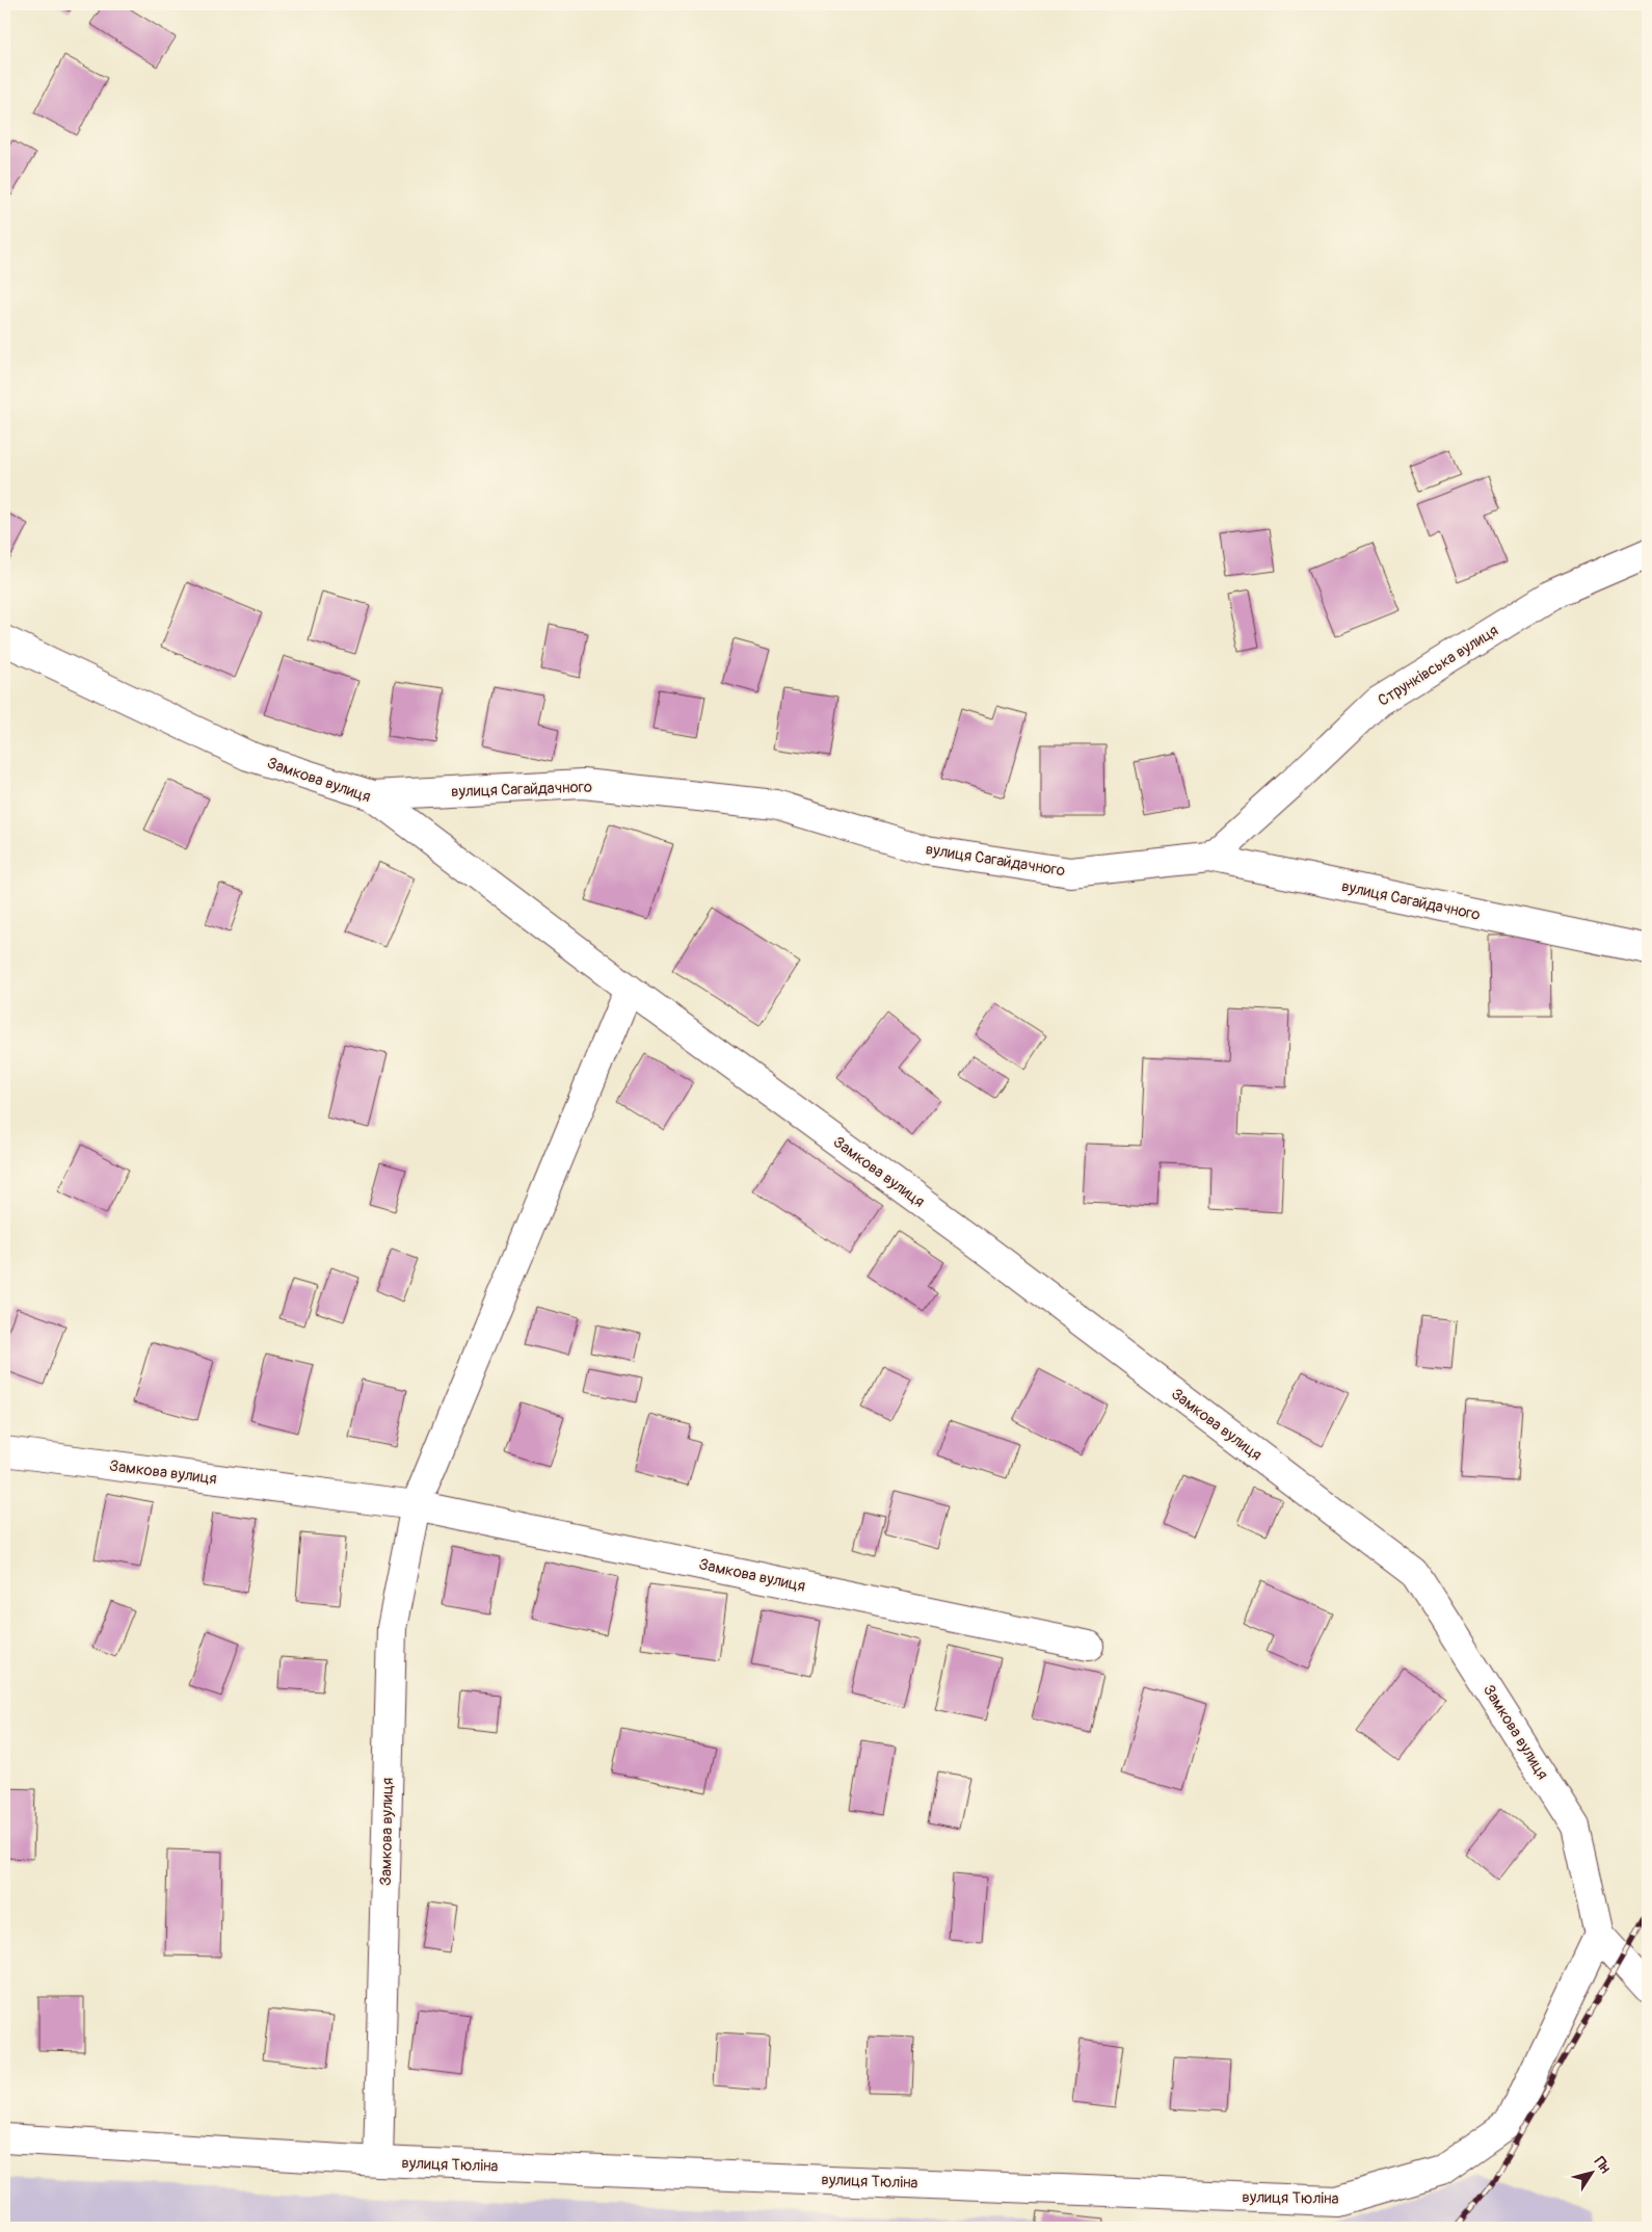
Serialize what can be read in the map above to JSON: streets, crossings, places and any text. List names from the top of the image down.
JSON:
{
  "streets": {
    "street": [
      "Струнківська вулиця",
      "Замкова вулиця",
      "вулиця Сагайдачного",
      "вулиця Тюліна"
    ]
  },
  "crossings": [
    ["Струнківська вулиця", "вулиця Сагайдачного"],
    ["Замкова вулиця", "вулиця Сагайдачного"],
    ["Замкова вулиця", "вулиця Тюліна"]
  ],
  "north": "top right"
}
